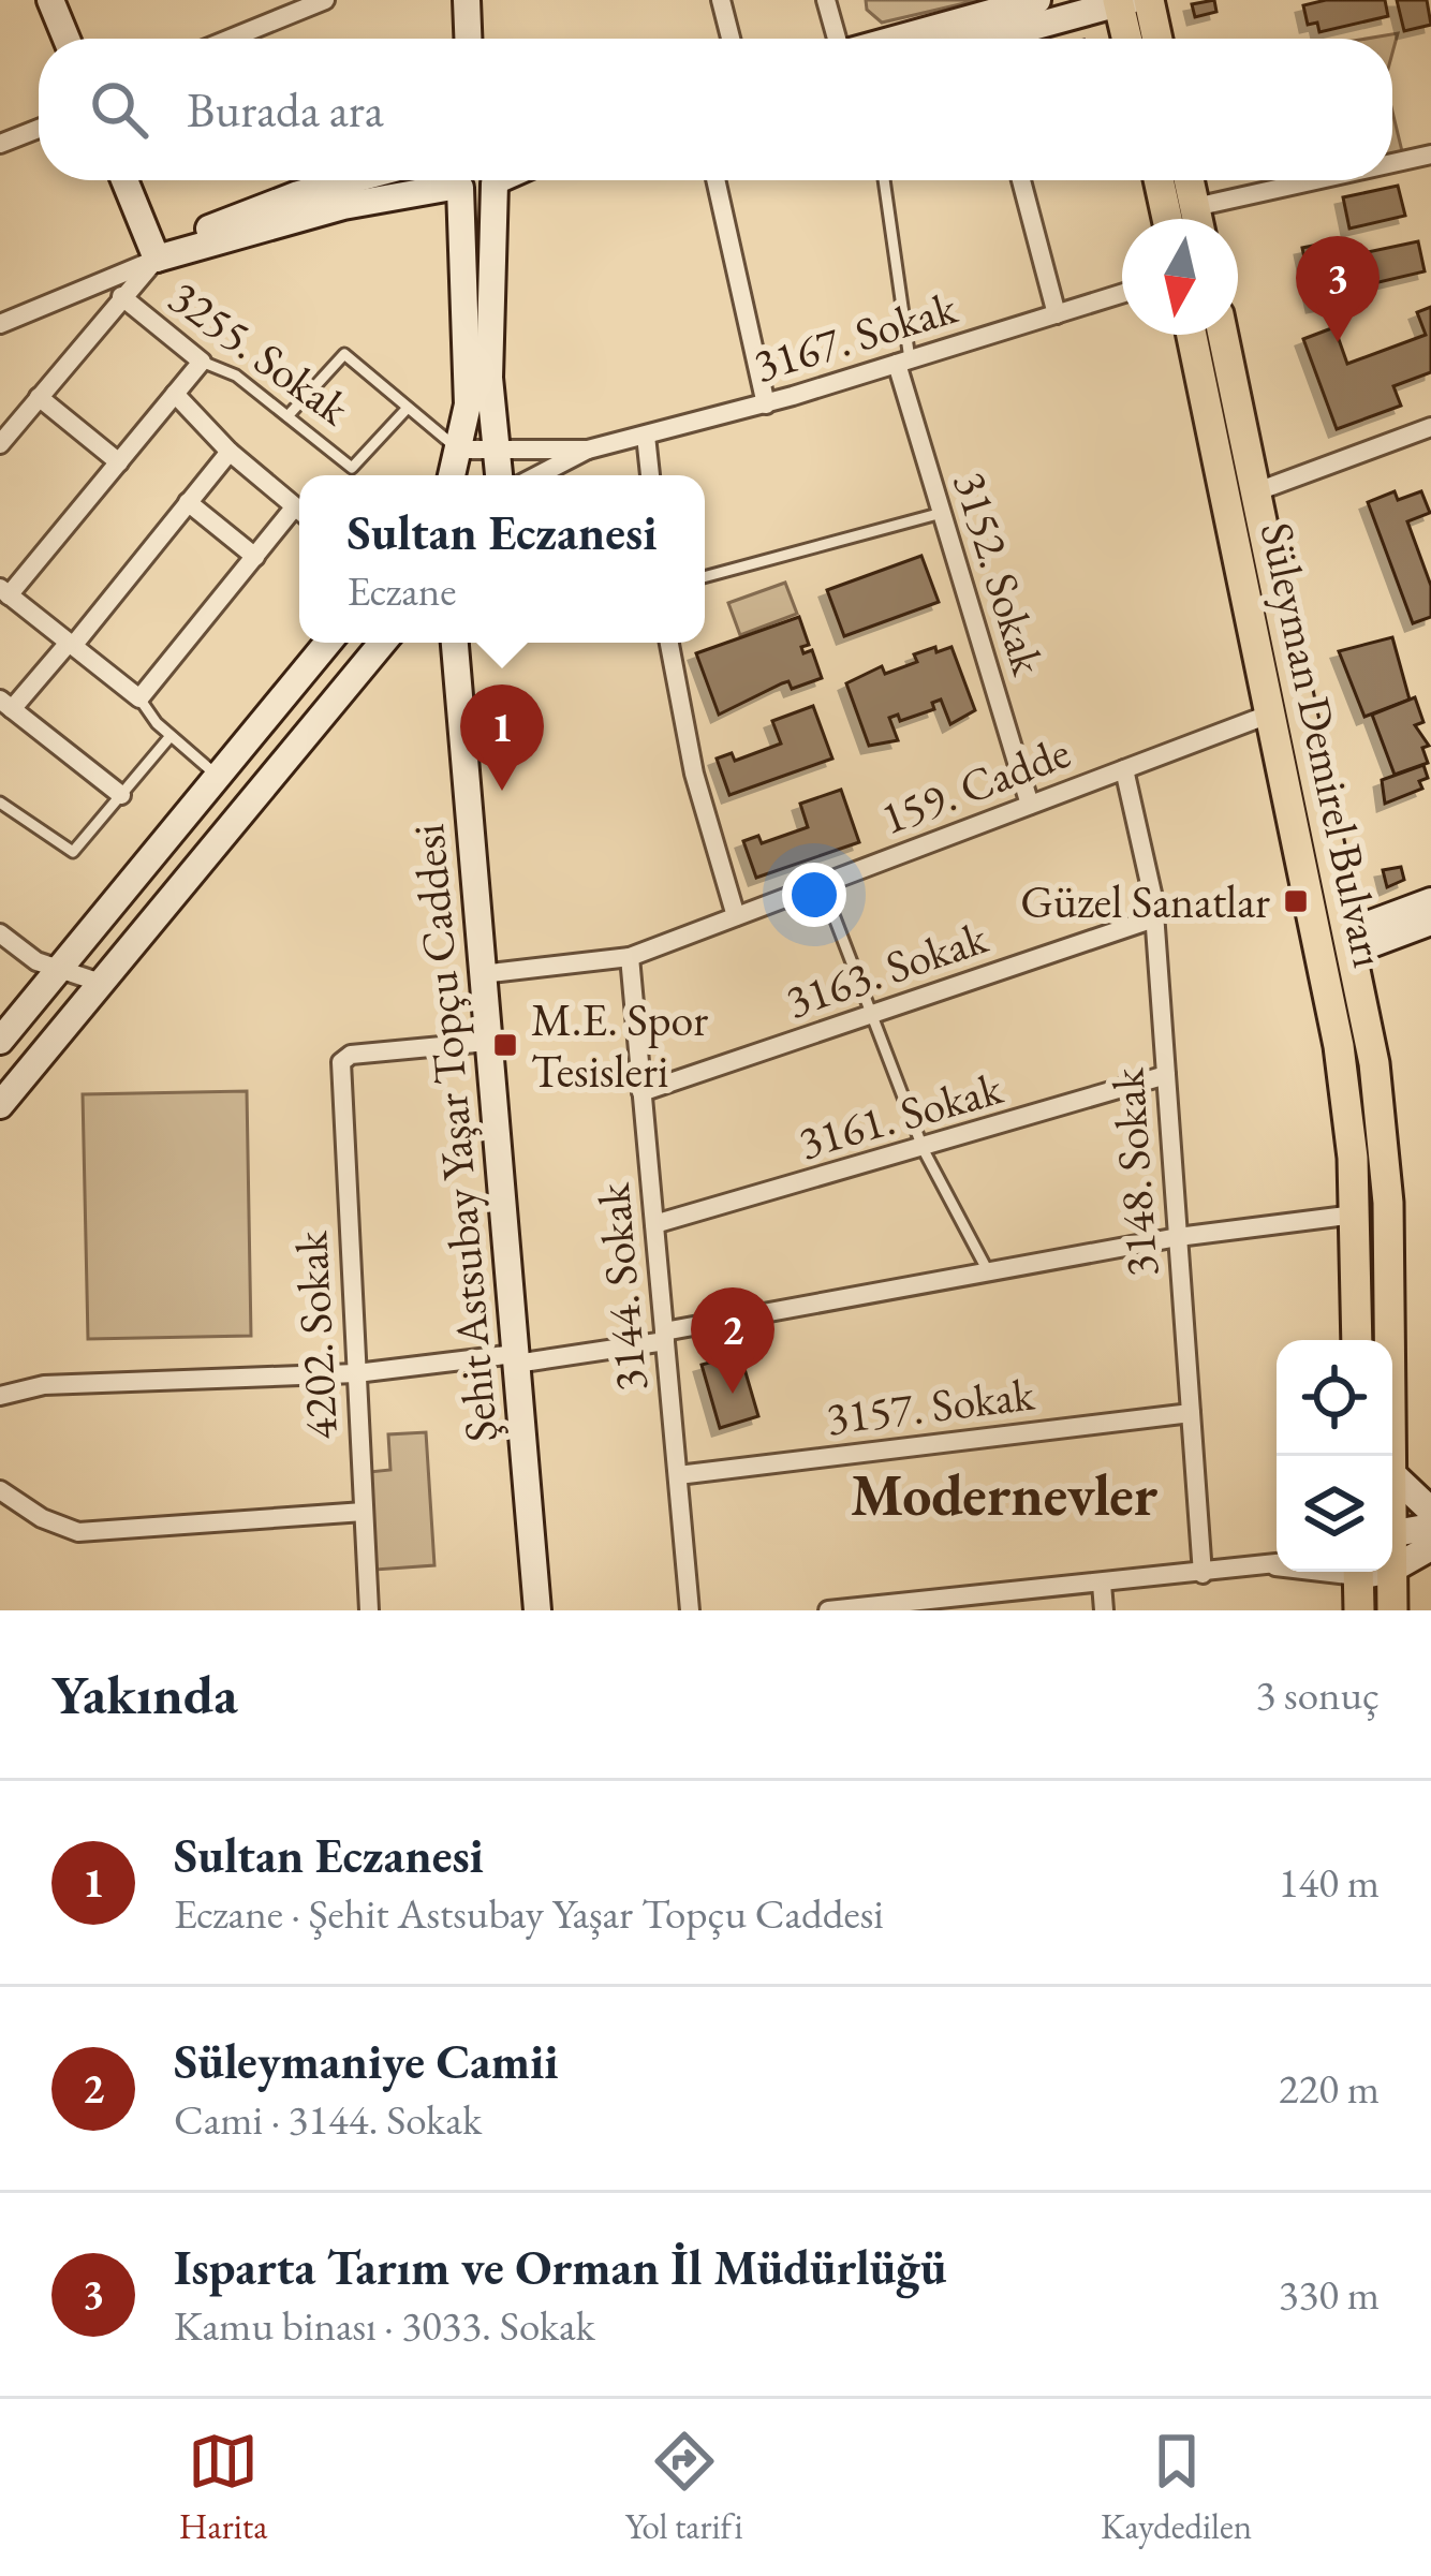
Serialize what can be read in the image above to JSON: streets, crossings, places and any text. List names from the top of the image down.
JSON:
{
  "streets": {
    "main road": ["Süleyman Demirel Bulvarı"],
    "street": [
      "3167. Sokak",
      "3255. Sokak",
      "3152. Sokak",
      "159. Cadde",
      "3163. Sokak",
      "3161. Sokak",
      "Şehit Astsubay Yaşar Topçu Caddesi",
      "3148. Sokak",
      "3144. Sokak",
      "4202. Sokak",
      "3157. Sokak"
    ]
  },
  "crossings": [
    ["3167. Sokak", "3152. Sokak"],
    ["3152. Sokak", "159. Cadde"],
    ["Süleyman Demirel Bulvarı", "159. Cadde"],
    ["159. Cadde", "Şehit Astsubay Yaşar Topçu Caddesi"],
    ["159. Cadde", "3148. Sokak"],
    ["159. Cadde", "3144. Sokak"],
    ["3163. Sokak", "3148. Sokak"],
    ["3163. Sokak", "3144. Sokak"],
    ["3161. Sokak", "3148. Sokak"],
    ["3161. Sokak", "3144. Sokak"],
    ["Şehit Astsubay Yaşar Topçu Caddesi", "4202. Sokak"],
    ["3148. Sokak", "3157. Sokak"],
    ["3144. Sokak", "3157. Sokak"]
  ],
  "districts": ["Modernevler"],
  "places": {
    "transit": ["Güzel Sanatlar", "M.E. Spor Tesisleri"]
  },
  "north": "bottom",
  "page": {
    "search": "Burada ara",
    "pins": ["3", "1", "2"],
    "popup": ["Sultan Eczanesi", "Eczane"],
    "heading": ["Yakında", "3 sonuç"],
    "list": [
      {
        "mark": "1",
        "name": "Sultan Eczanesi",
        "note": "Eczane · Şehit Astsubay Yaşar Topçu Caddesi",
        "value": "140 m"
      },
      {
        "mark": "2",
        "name": "Süleymaniye Camii",
        "note": "Cami · 3144. Sokak",
        "value": "220 m"
      },
      {
        "mark": "3",
        "name": "Isparta Tarım ve Orman İl Müdürlüğü",
        "note": "Kamu binası · 3033. Sokak",
        "value": "330 m"
      }
    ],
    "nav": ["Harita", "Yol tarifi", "Kaydedilen"]
  }
}
